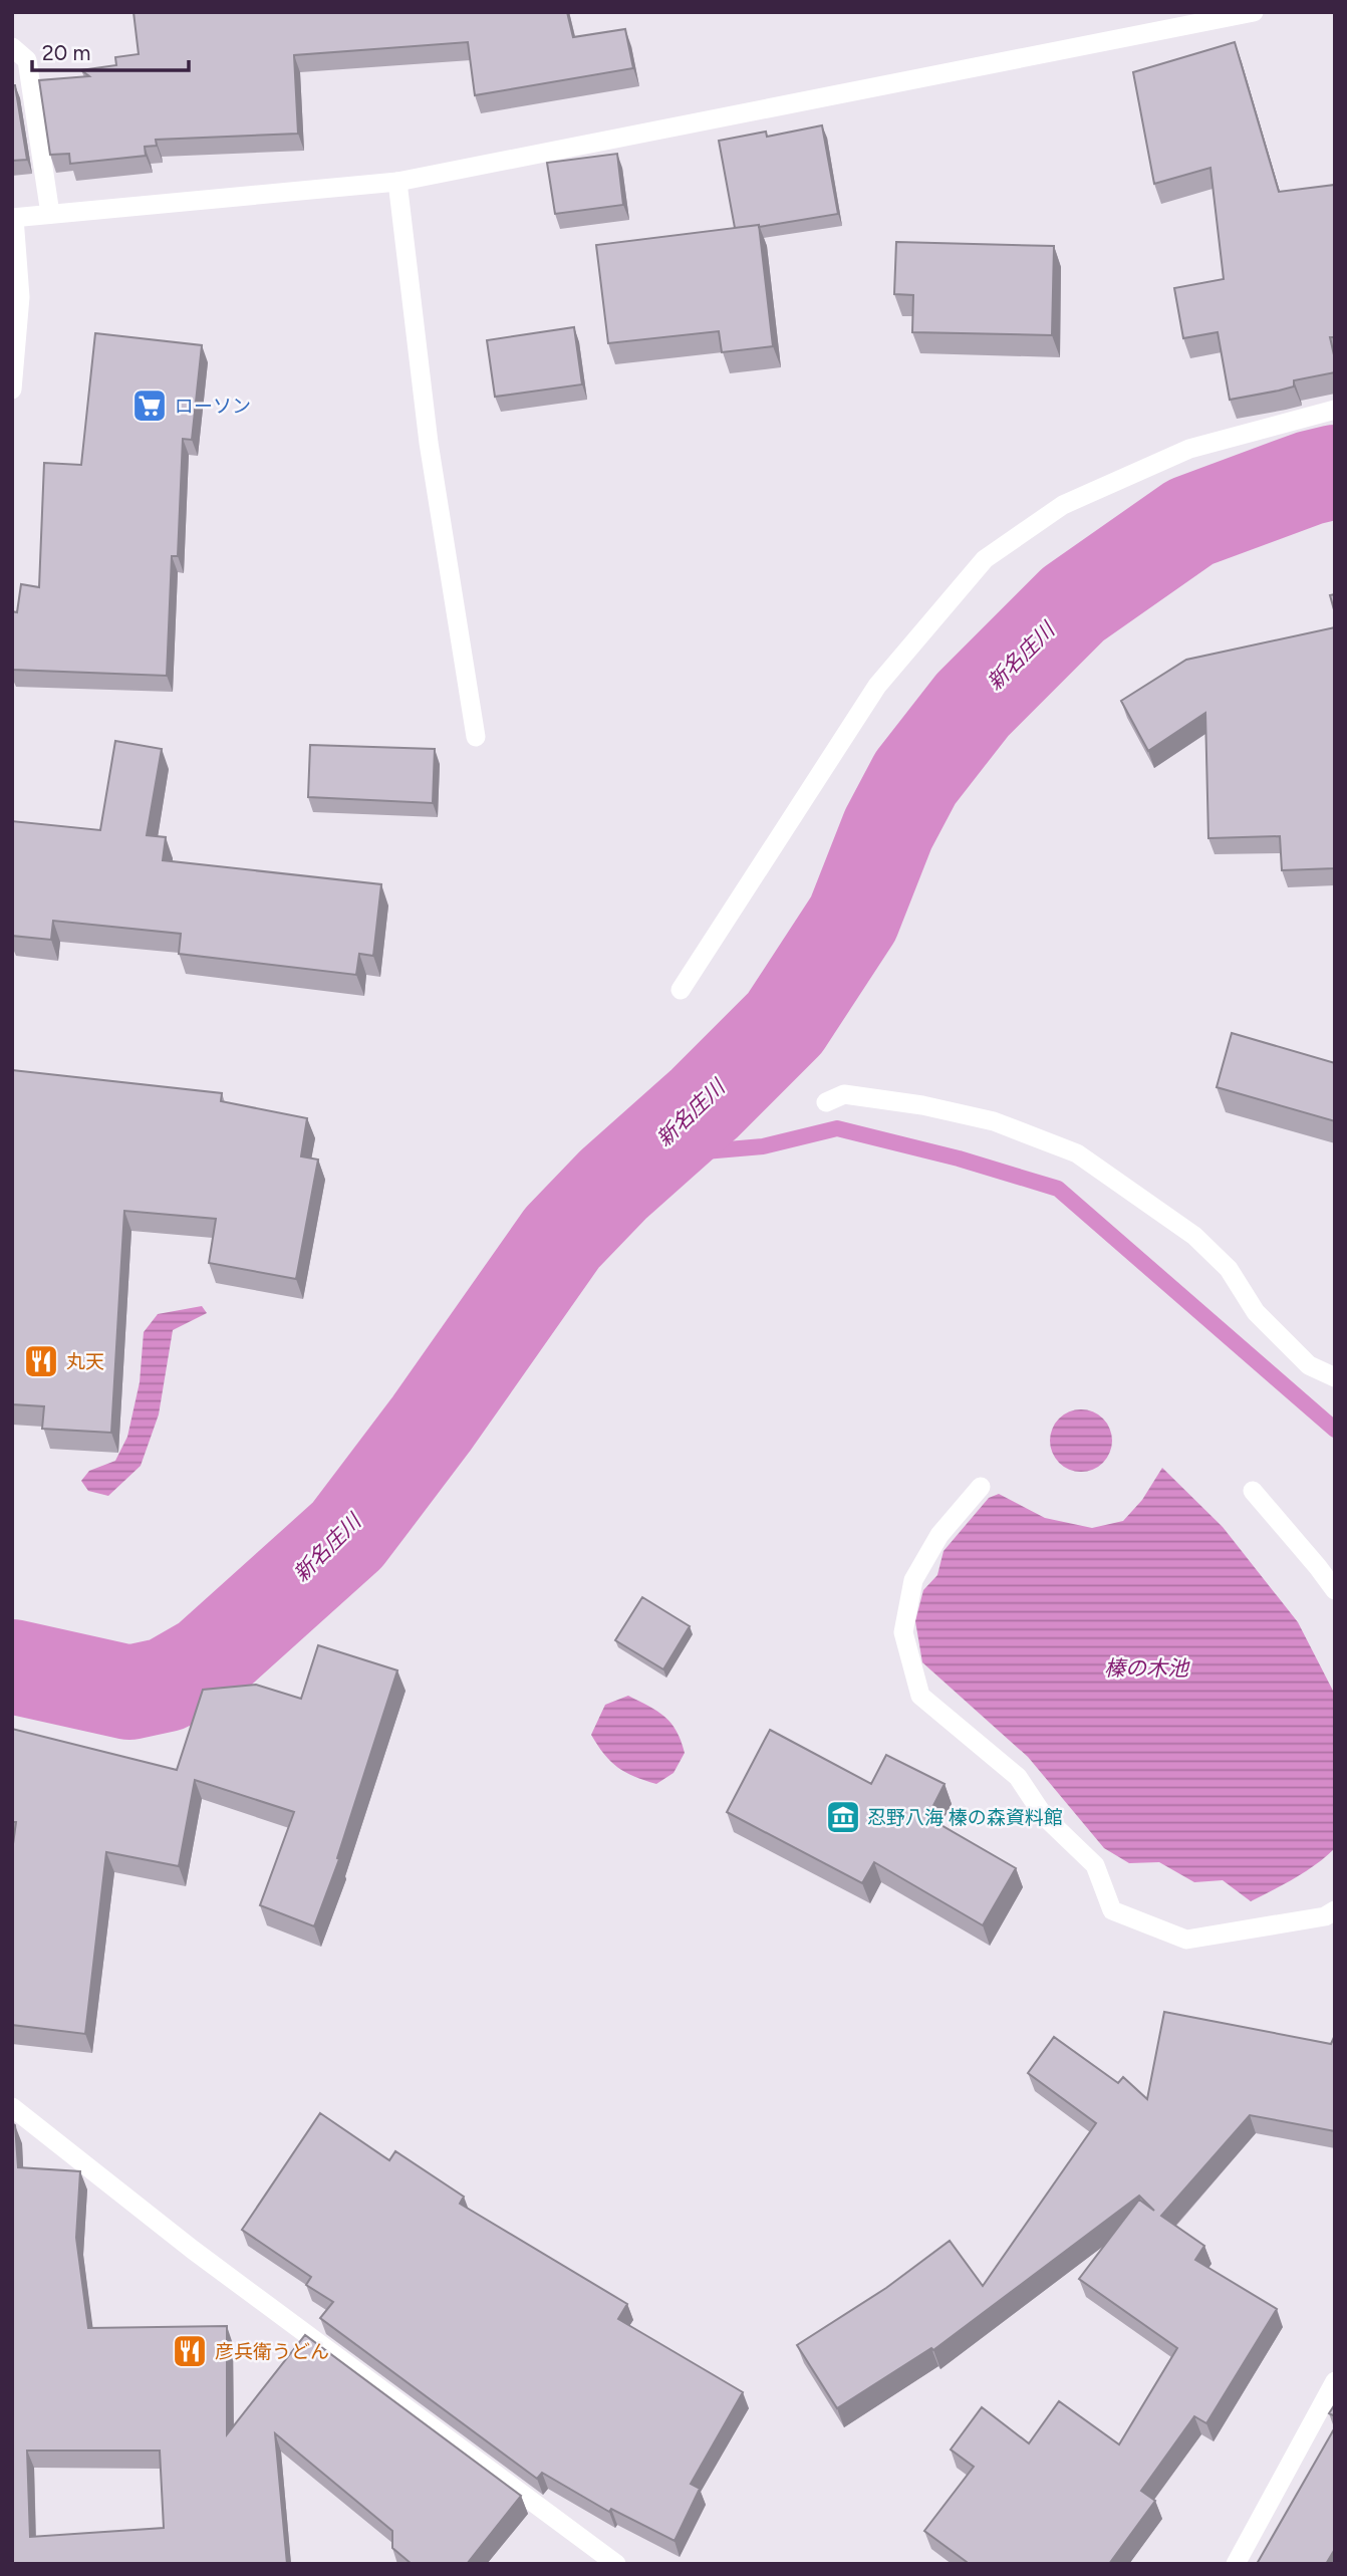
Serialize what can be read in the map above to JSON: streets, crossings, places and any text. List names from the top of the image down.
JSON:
{
  "water": ["新名庄川", "榛の木池"],
  "places": {
    "supermarket": ["ローソン"],
    "restaurant": ["丸天", "彦兵衛うどん"],
    "museum": ["忍野八海 榛の森資料館"]
  },
  "scale_bar": "20 m"
}
